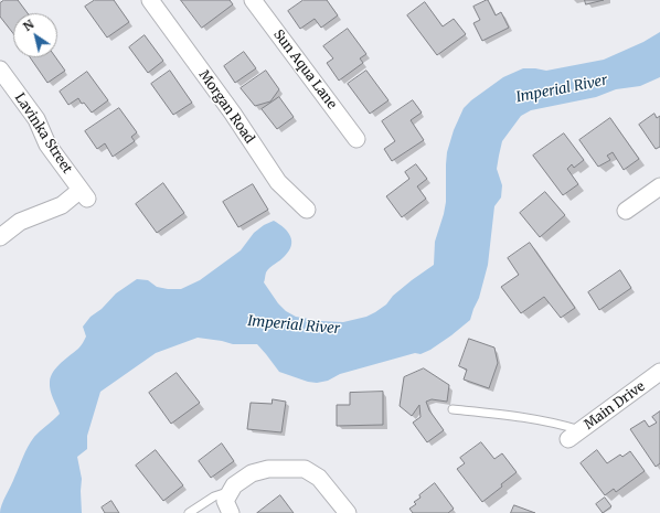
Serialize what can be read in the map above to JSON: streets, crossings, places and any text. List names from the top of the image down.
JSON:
{
  "streets": {
    "street": [
      "Sun Aqua Lane",
      "Morgan Road",
      "Lavinka Street",
      "Main Drive"
    ]
  },
  "water": ["Imperial River"],
  "north": "top left"
}
